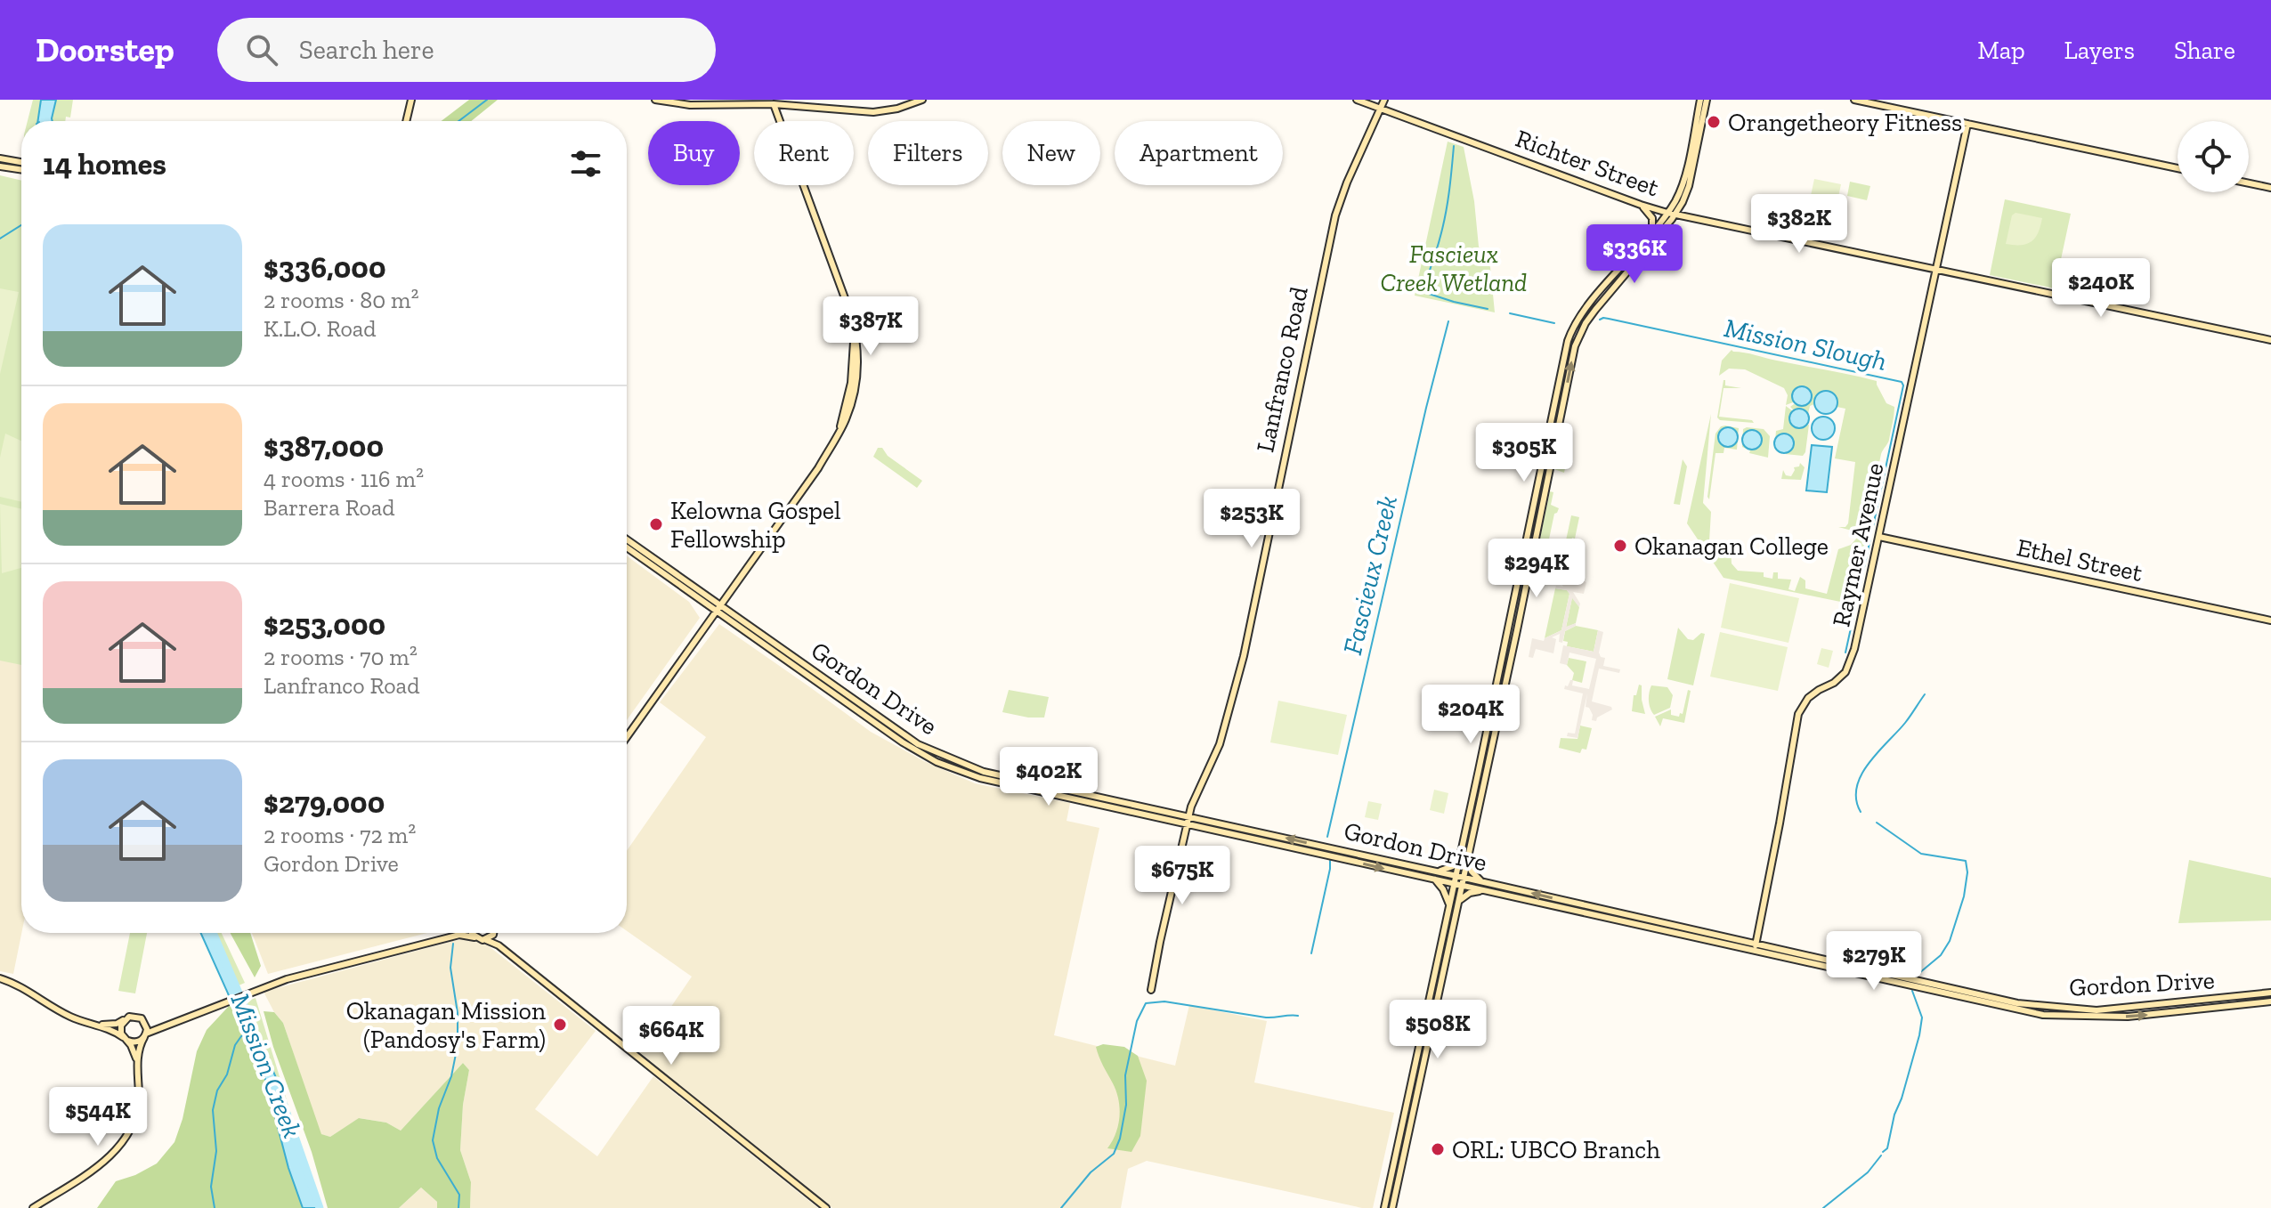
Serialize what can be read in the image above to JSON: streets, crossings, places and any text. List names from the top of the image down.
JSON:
{
  "streets": {
    "main road": [
      "Richter Street",
      "Lanfranco Road",
      "Raymer Avenue",
      "Ethel Street",
      "Gordon Drive"
    ]
  },
  "crossings": [
    ["Richter Street", "Lanfranco Road"],
    ["Richter Street", "Raymer Avenue"],
    ["Lanfranco Road", "Gordon Drive"],
    ["Raymer Avenue", "Ethel Street"],
    ["Raymer Avenue", "Gordon Drive"]
  ],
  "water": ["Mission Slough", "Fascieux Creek", "Mission Creek"],
  "parks": ["Fascieux Creek Wetland"],
  "places": [
    "Orangetheory Fitness",
    "Kelowna Gospel Fellowship",
    "Okanagan College",
    "Okanagan Mission (Pandosy's Farm)",
    "ORL: UBCO Branch"
  ],
  "page": {
    "header": "Doorstep",
    "search": "Search here",
    "nav": ["Map", "Layers", "Share"],
    "chip": [
      "Buy",
      "Rent",
      "Filters",
      "New",
      "Apartment"
    ],
    "heading": "14 homes",
    "price": [
      "$382K",
      "$336K",
      "$240K",
      "$387K",
      "$305K",
      "$253K",
      "$294K",
      "$204K",
      "$402K",
      "$675K",
      "$279K",
      "$508K",
      "$664K",
      "$544K"
    ],
    "list": [
      {
        "name": "$336,000",
        "note": "2 rooms · 80 m² · K.L.O. Road"
      },
      {
        "name": "$387,000",
        "note": "4 rooms · 116 m² · Barrera Road"
      },
      {
        "name": "$253,000",
        "note": "2 rooms · 70 m² · Lanfranco Road"
      },
      {
        "name": "$279,000",
        "note": "2 rooms · 72 m² · Gordon Drive"
      }
    ]
  }
}
